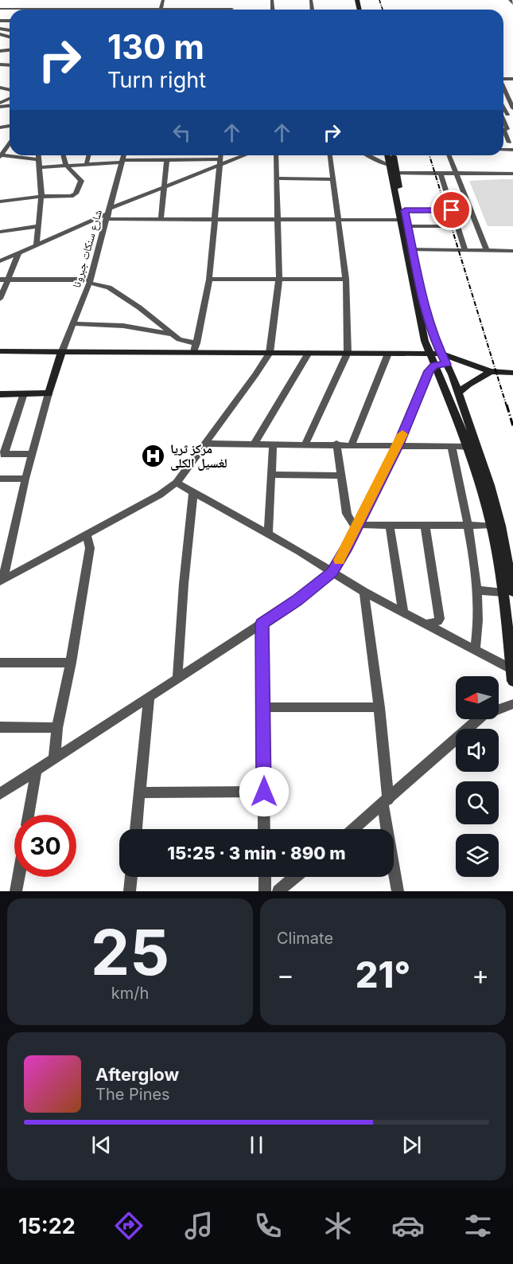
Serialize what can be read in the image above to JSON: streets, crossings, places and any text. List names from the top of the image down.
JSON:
{
  "streets": {
    "street": ["شارع سنكات جبرونا"]
  },
  "places": {
    "hospital": ["مركز ثريا لغسيل الكلى"]
  },
  "north": "left",
  "page": {
    "turn": ["130 m", "Turn right"],
    "limit": "30",
    "trip": "15:25 · 3 min · 890 m",
    "tile": [
      ["25", "km/h"],
      "Climate"
    ],
    "heat": ["−", "21°", "+"],
    "song": ["Afterglow", "The Pines"],
    "tabs": "15:22"
  }
}
